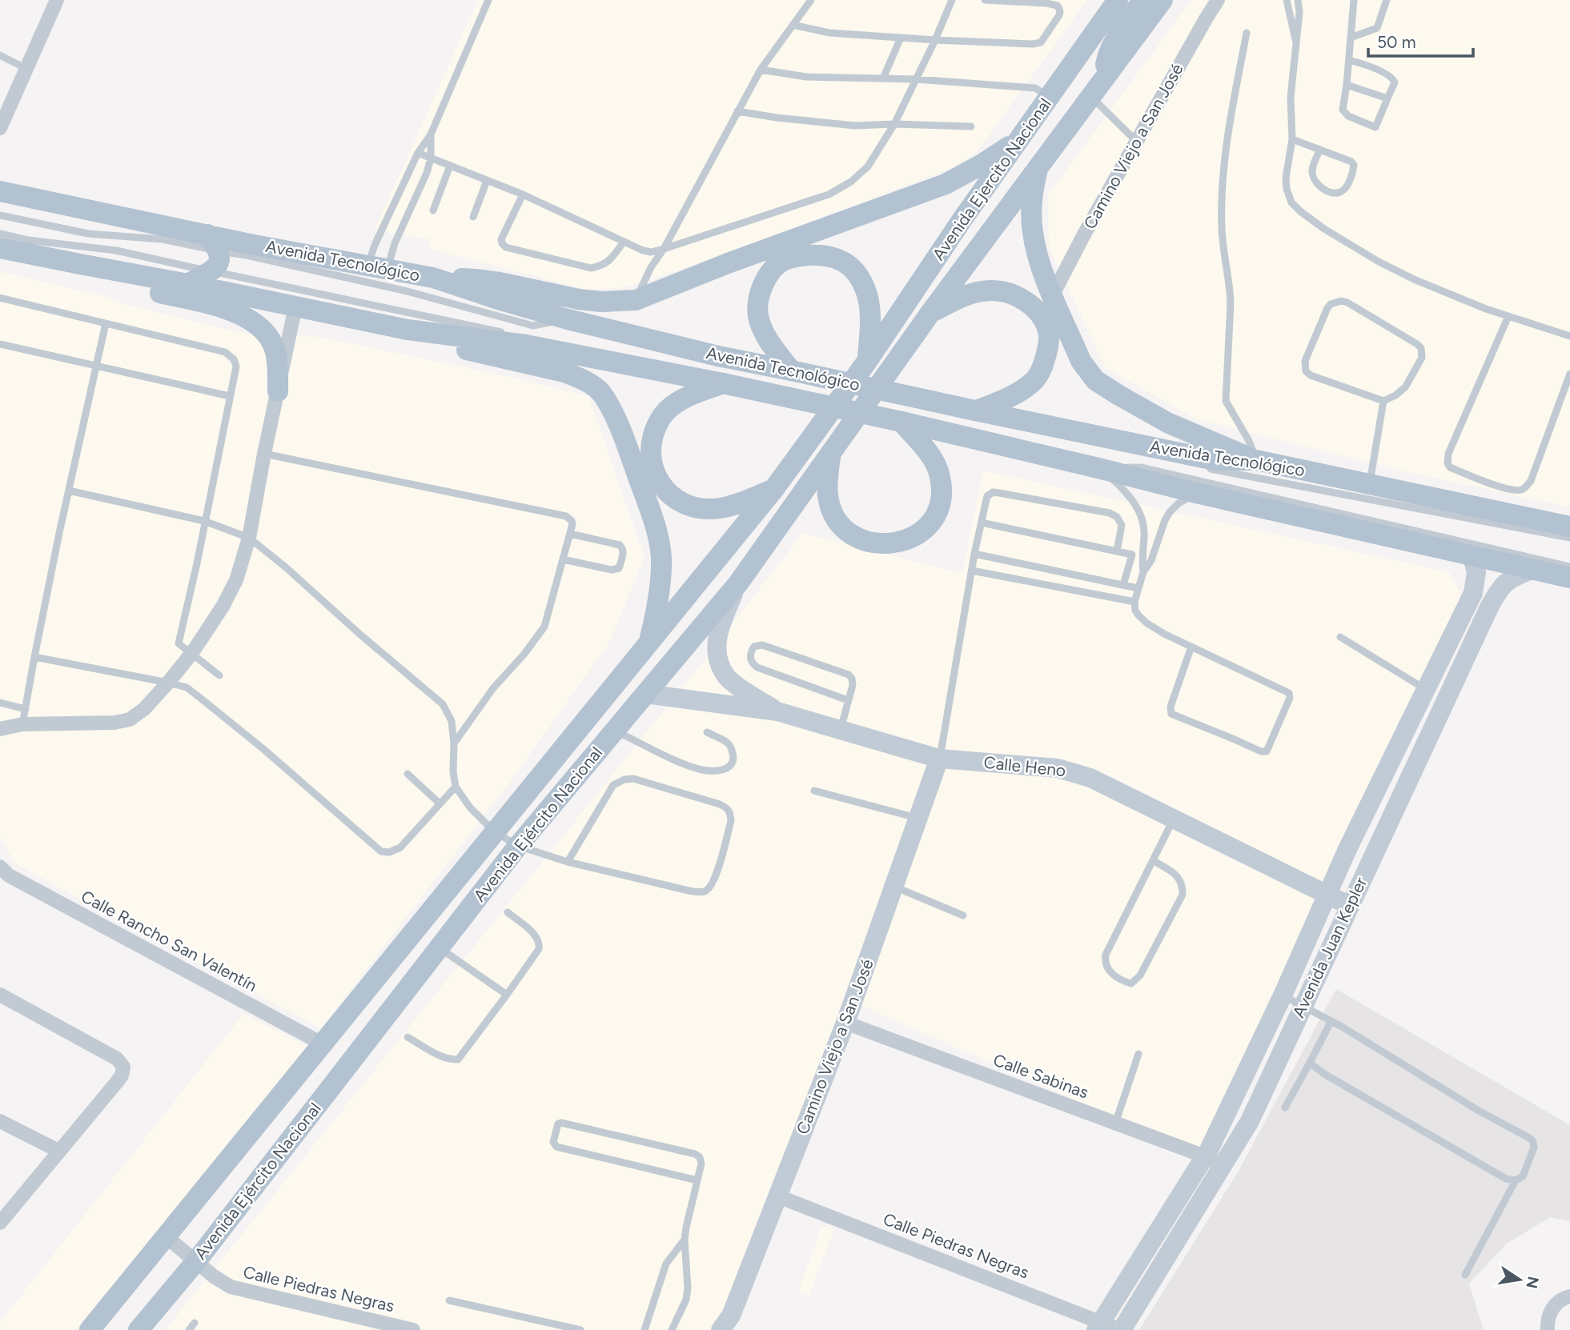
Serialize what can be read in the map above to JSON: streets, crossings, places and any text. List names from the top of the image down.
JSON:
{
  "streets": {
    "main road": ["Avenida Ejercito Nacional", "Avenida Tecnológico", "Avenida Ejército Nacional"],
    "street": [
      "Camino Viejo a San José",
      "Calle Heno",
      "Calle Rancho San Valentín",
      "Avenida Juan Kepler",
      "Calle Sabinas",
      "Calle Piedras Negras"
    ]
  },
  "crossings": [
    ["Camino Viejo a San José", "Calle Heno"],
    ["Camino Viejo a San José", "Calle Sabinas"],
    ["Camino Viejo a San José", "Calle Piedras Negras"],
    ["Avenida Ejercito Nacional", "Avenida Ejército Nacional"],
    ["Avenida Tecnológico", "Avenida Juan Kepler"],
    ["Calle Heno", "Avenida Ejército Nacional"],
    ["Calle Heno", "Avenida Juan Kepler"],
    ["Avenida Ejército Nacional", "Calle Rancho San Valentín"],
    ["Avenida Ejército Nacional", "Calle Piedras Negras"],
    ["Avenida Juan Kepler", "Calle Sabinas"],
    ["Avenida Juan Kepler", "Calle Piedras Negras"]
  ],
  "scale_bar": "50 m",
  "north": "right"
}
